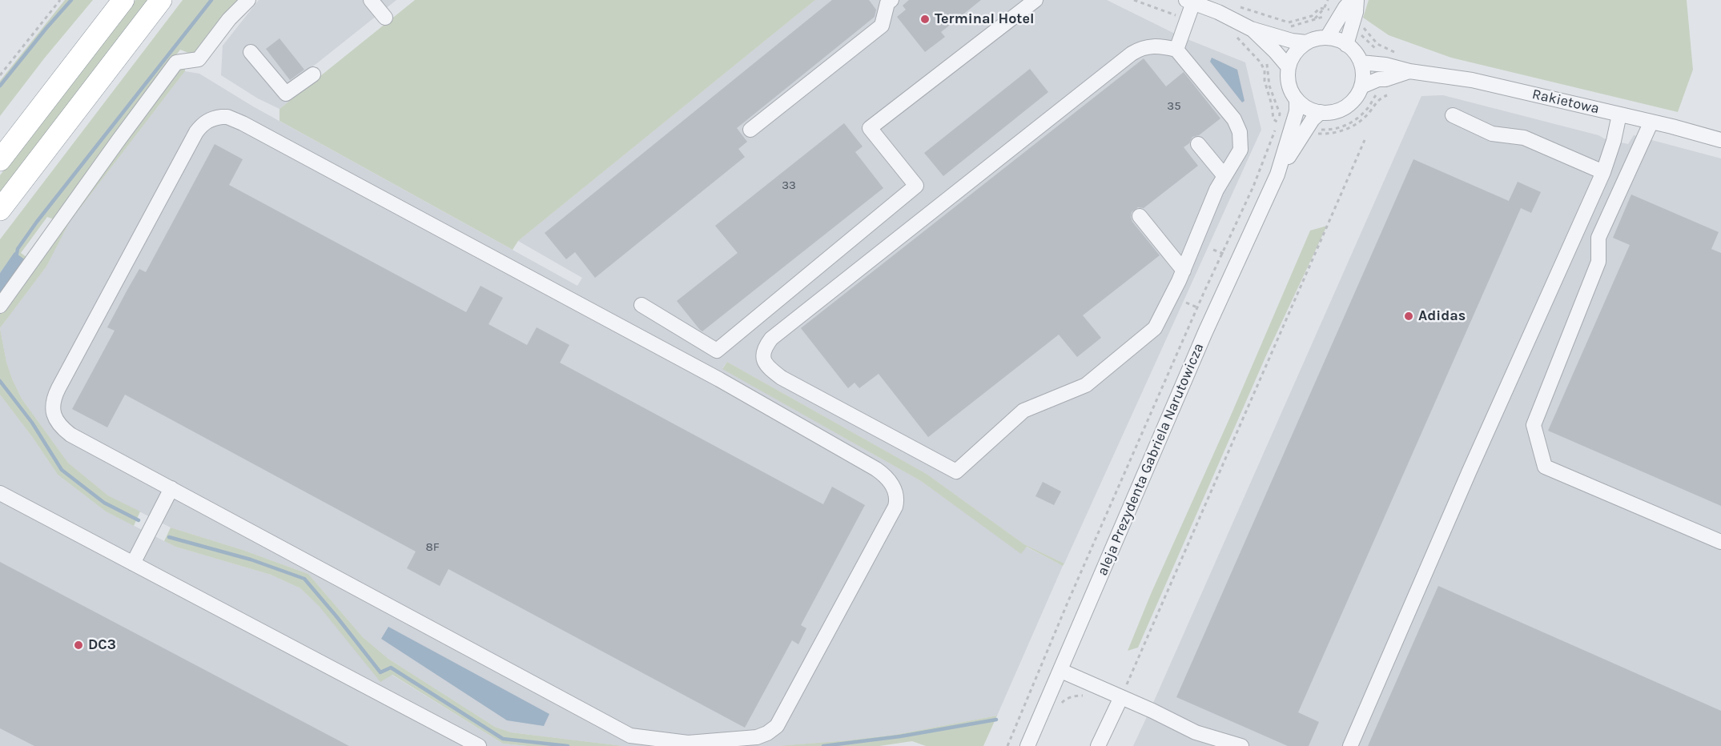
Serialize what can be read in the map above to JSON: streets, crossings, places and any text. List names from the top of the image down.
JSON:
{
  "streets": {
    "street": ["Rakietowa", "aleja Prezydenta Gabriela Narutowicza"]
  },
  "crossings": [
    ["Rakietowa", "aleja Prezydenta Gabriela Narutowicza"]
  ],
  "places": ["Terminal Hotel", "Adidas", "DC3"],
  "house_numbers": ["35", "33", "8F"]
}
